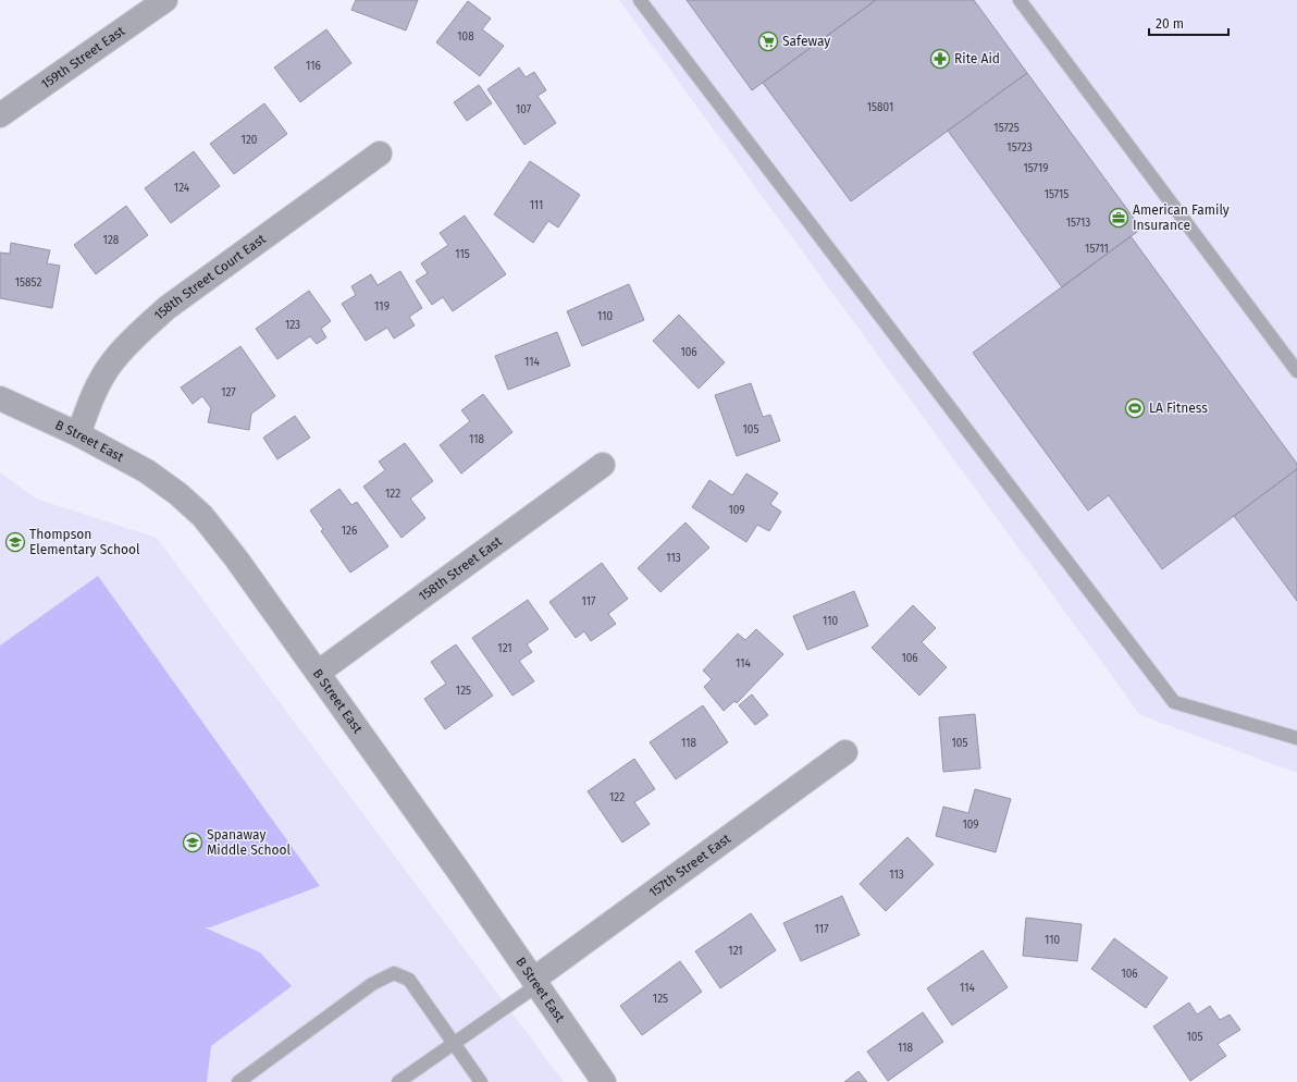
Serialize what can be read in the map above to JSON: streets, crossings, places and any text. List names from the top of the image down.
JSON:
{
  "streets": {
    "street": [
      "159th Street East",
      "158th Street Court East",
      "B Street East",
      "158th Street East",
      "157th Street East"
    ]
  },
  "crossings": [
    ["158th Street Court East", "B Street East"],
    ["B Street East", "158th Street East"],
    ["B Street East", "157th Street East"]
  ],
  "places": {
    "supermarket": ["Safeway"],
    "pharmacy": ["Rite Aid"],
    "office": ["American Family Insurance"],
    "sports": ["LA Fitness"],
    "school or university": ["Thompson Elementary School", "Spanaway Middle School"]
  },
  "house_numbers": [
    "108",
    "116",
    "15801",
    "107",
    "15725",
    "120",
    "15723",
    "15719",
    "124",
    "15715",
    "111",
    "15713",
    "128",
    "15711",
    "115",
    "15852",
    "119",
    "110",
    "123",
    "106",
    "114",
    "127",
    "105",
    "118",
    "122",
    "109",
    "126",
    "113",
    "117",
    "110",
    "121",
    "106",
    "114",
    "125",
    "118",
    "105",
    "122",
    "109",
    "113",
    "117",
    "110",
    "121",
    "106",
    "114",
    "125",
    "105",
    "118"
  ],
  "scale_bar": "20 m"
}
